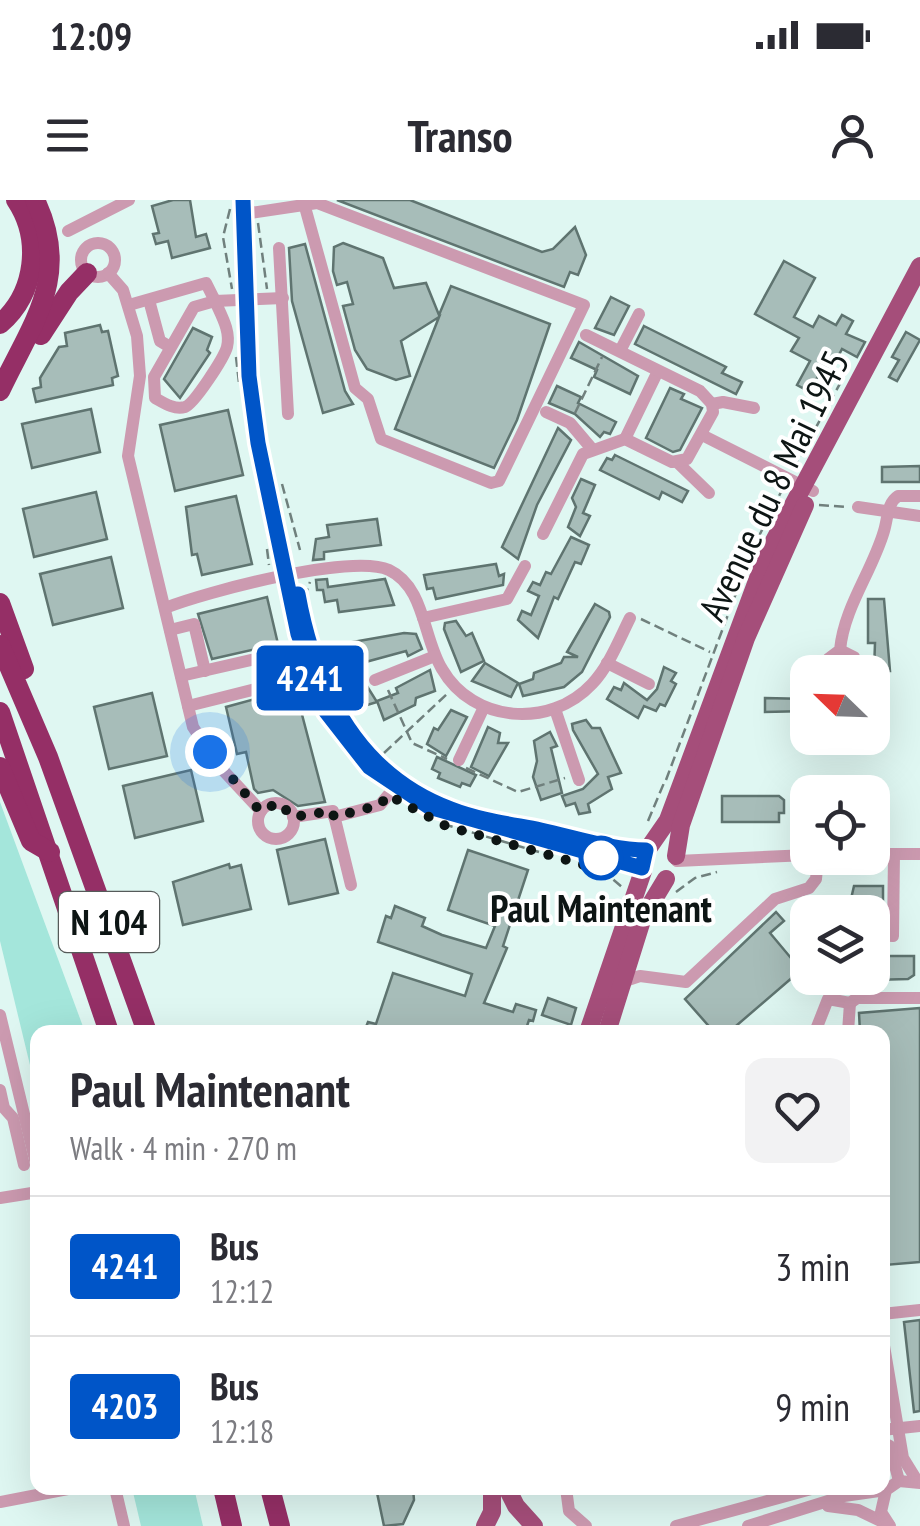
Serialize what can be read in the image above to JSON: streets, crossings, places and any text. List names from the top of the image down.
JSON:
{
  "streets": {
    "highway": ["N 104"],
    "main road": ["Avenue du 8 Mai 1945"]
  },
  "places": ["Paul Maintenant"],
  "lines": ["bus line 4241"],
  "north": "top left",
  "page": {
    "status": "12:09",
    "header": "Transo",
    "on_map": "4241",
    "heading": ["Paul Maintenant", "Walk · 4 min · 270 m"],
    "list": [
      {
        "mark": "4241",
        "name": "Bus",
        "note": "12:12",
        "value": "3 min"
      },
      {
        "mark": "4203",
        "name": "Bus",
        "note": "12:18",
        "value": "9 min"
      }
    ]
  }
}
